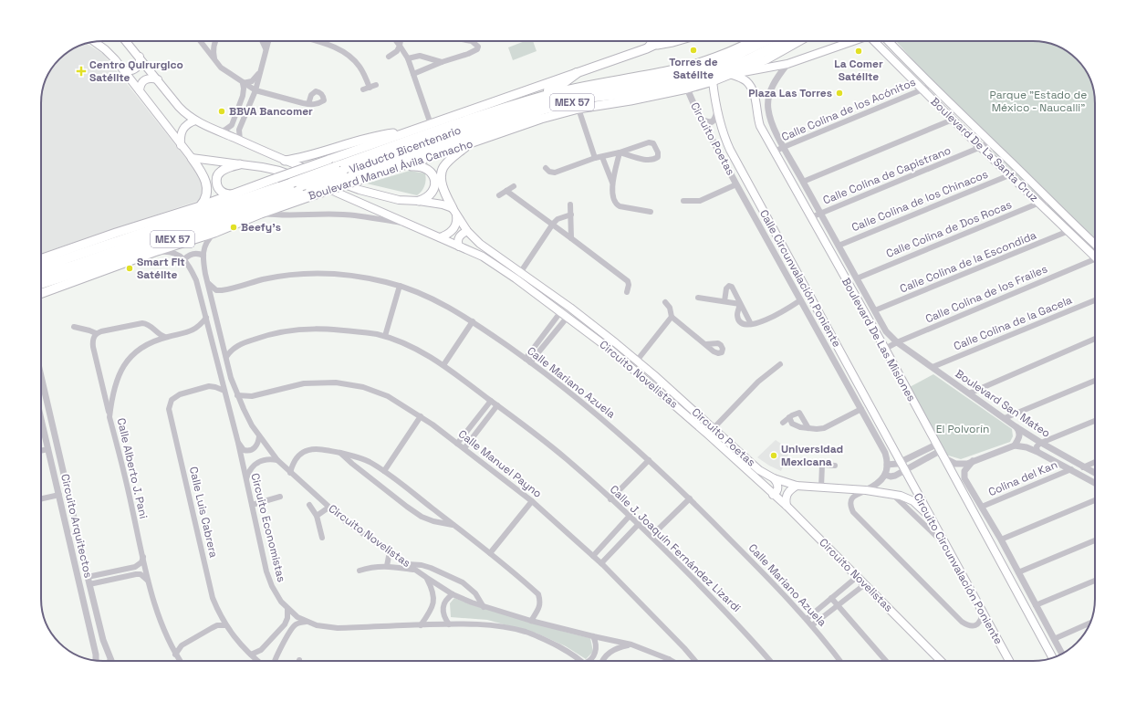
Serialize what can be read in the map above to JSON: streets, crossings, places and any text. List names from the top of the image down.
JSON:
{
  "streets": {
    "highway": ["MEX 57", "Viaducto Bicentenario", "Boulevard Manuel Ávila Camacho"],
    "main road": [
      "Circuito Poetas",
      "Boulevard De La Santa Cruz",
      "Calle Circunvalación Poniente",
      "Boulevard De Las Misiones",
      "Circuito Novelistas",
      "Circuito Circunvalación Poniente"
    ],
    "street": [
      "Calle Colina de los Acónitos",
      "Calle Colina de Capistrano",
      "Calle Colina de los Chinacos",
      "Calle Colina de Dos Rocas",
      "Calle Colina de la Escondida",
      "Calle Colina de los Frailes",
      "Calle Colina de la Gacela",
      "Calle Mariano Azuela",
      "Boulevard San Mateo",
      "Calle Manuel Payno",
      "Calle Alberto J. Pani",
      "Colina del Kan",
      "Calle Luis Cabrera",
      "Circuito Arquitectos",
      "Circuito Economistas",
      "Calle J. Joaquín Fernández Lizardi"
    ]
  },
  "crossings": [
    ["MEX 57", "Viaducto Bicentenario"],
    ["Calle Colina de los Acónitos", "Boulevard De La Santa Cruz"],
    ["Calle Colina de los Acónitos", "Boulevard De Las Misiones"],
    ["Circuito Poetas", "Boulevard Manuel Ávila Camacho"],
    ["Circuito Poetas", "Circuito Circunvalación Poniente"],
    ["Viaducto Bicentenario", "Boulevard Manuel Ávila Camacho"],
    ["Boulevard De La Santa Cruz", "Calle Colina de Capistrano"],
    ["Boulevard De La Santa Cruz", "Calle Colina de los Chinacos"],
    ["Boulevard De La Santa Cruz", "Calle Colina de Dos Rocas"],
    ["Boulevard De La Santa Cruz", "Calle Colina de la Escondida"],
    ["Boulevard Manuel Ávila Camacho", "Calle Circunvalación Poniente"],
    ["Boulevard Manuel Ávila Camacho", "Boulevard De Las Misiones"],
    ["Boulevard Manuel Ávila Camacho", "Circuito Novelistas"],
    ["Calle Colina de Capistrano", "Boulevard De Las Misiones"],
    ["Calle Colina de los Chinacos", "Boulevard De Las Misiones"],
    ["Calle Colina de Dos Rocas", "Boulevard De Las Misiones"],
    ["Calle Colina de la Escondida", "Boulevard De Las Misiones"],
    ["Calle Circunvalación Poniente", "Circuito Circunvalación Poniente"],
    ["Calle Colina de los Frailes", "Boulevard De Las Misiones"],
    ["Calle Colina de los Frailes", "Boulevard San Mateo"],
    ["Calle Colina de la Gacela", "Boulevard San Mateo"],
    ["Boulevard De Las Misiones", "Boulevard San Mateo"],
    ["Circuito Novelistas", "Calle Mariano Azuela"],
    ["Circuito Novelistas", "Calle Manuel Payno"],
    ["Circuito Novelistas", "Calle J. Joaquín Fernández Lizardi"],
    ["Boulevard San Mateo", "Colina del Kan"],
    ["Calle Alberto J. Pani", "Circuito Economistas"],
    ["Calle Luis Cabrera", "Circuito Economistas"]
  ],
  "parks": ["Parque \"Estado de México - Naucalli\"", "El Polvorín"],
  "places": {
    "other": [
      "Torres de Satélite",
      "La Comer Satélite",
      "Plaza Las Torres",
      "BBVA Bancomer",
      "Beefy's",
      "Smart Fit Satélite",
      "Universidad Mexicana"
    ],
    "health": ["Centro Quirurgico Satélite"]
  }
}
